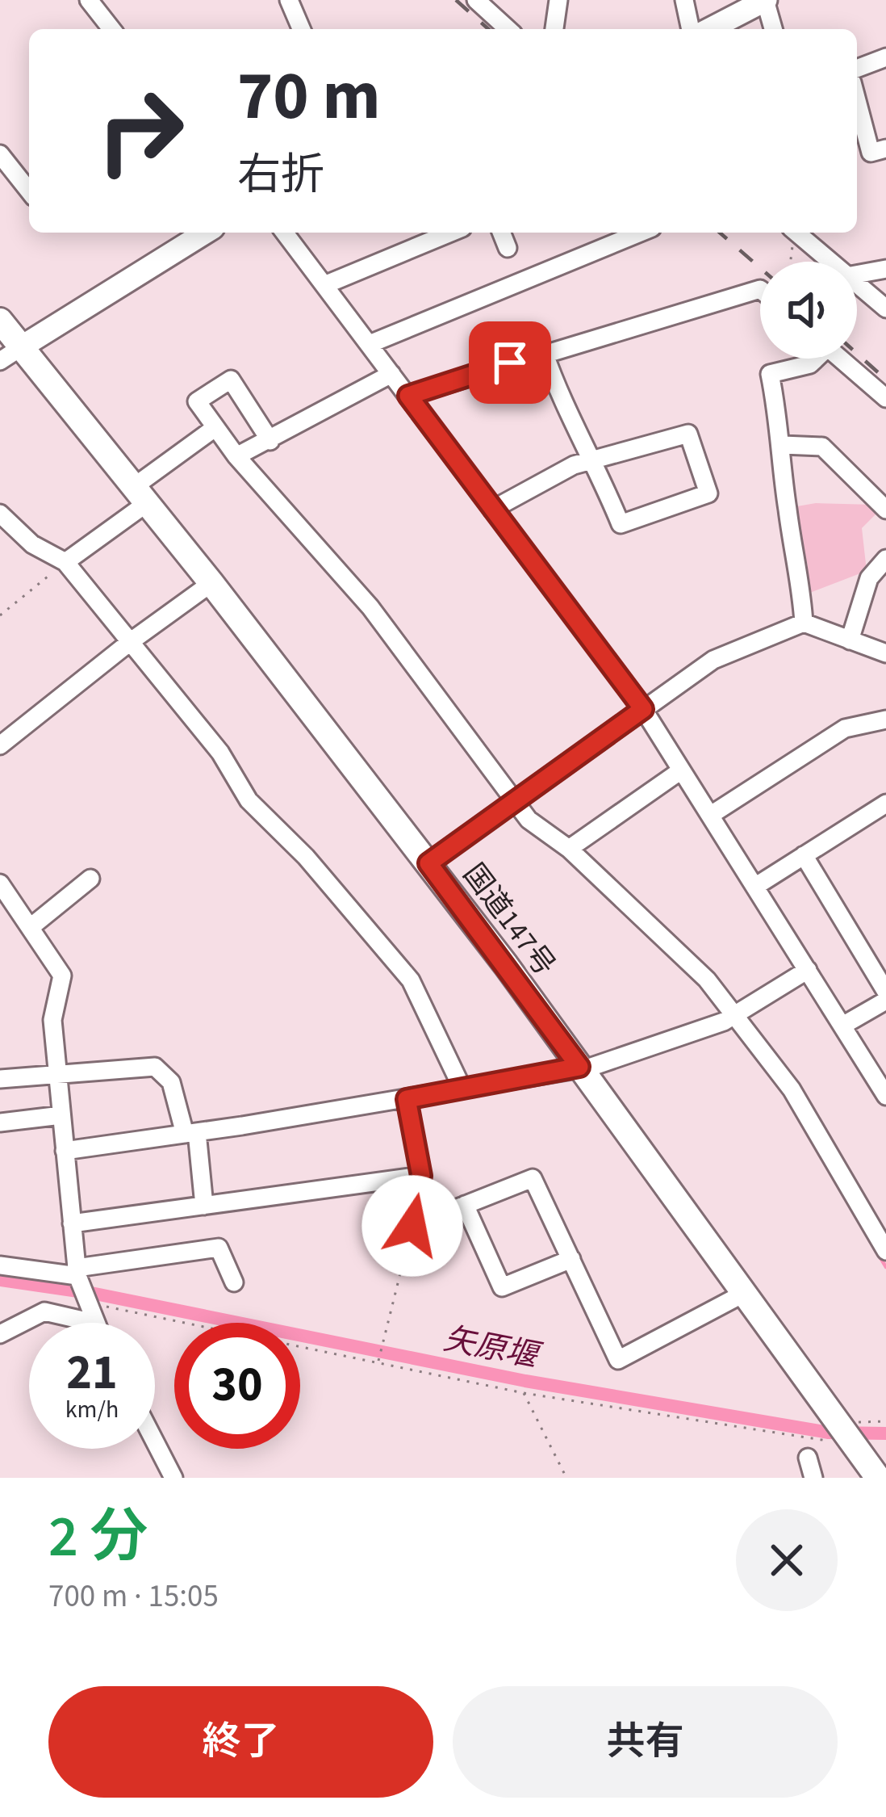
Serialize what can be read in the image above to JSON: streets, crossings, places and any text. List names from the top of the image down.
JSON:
{
  "streets": {
    "highway": ["国道147号"]
  },
  "water": ["矢原堰"],
  "page": {
    "turn": ["70 m", "右折"],
    "speed": "21 km/h",
    "limit": "30",
    "heading": ["2 分", "700 m · 15:05"],
    "buttons": ["終了", "共有"]
  }
}
